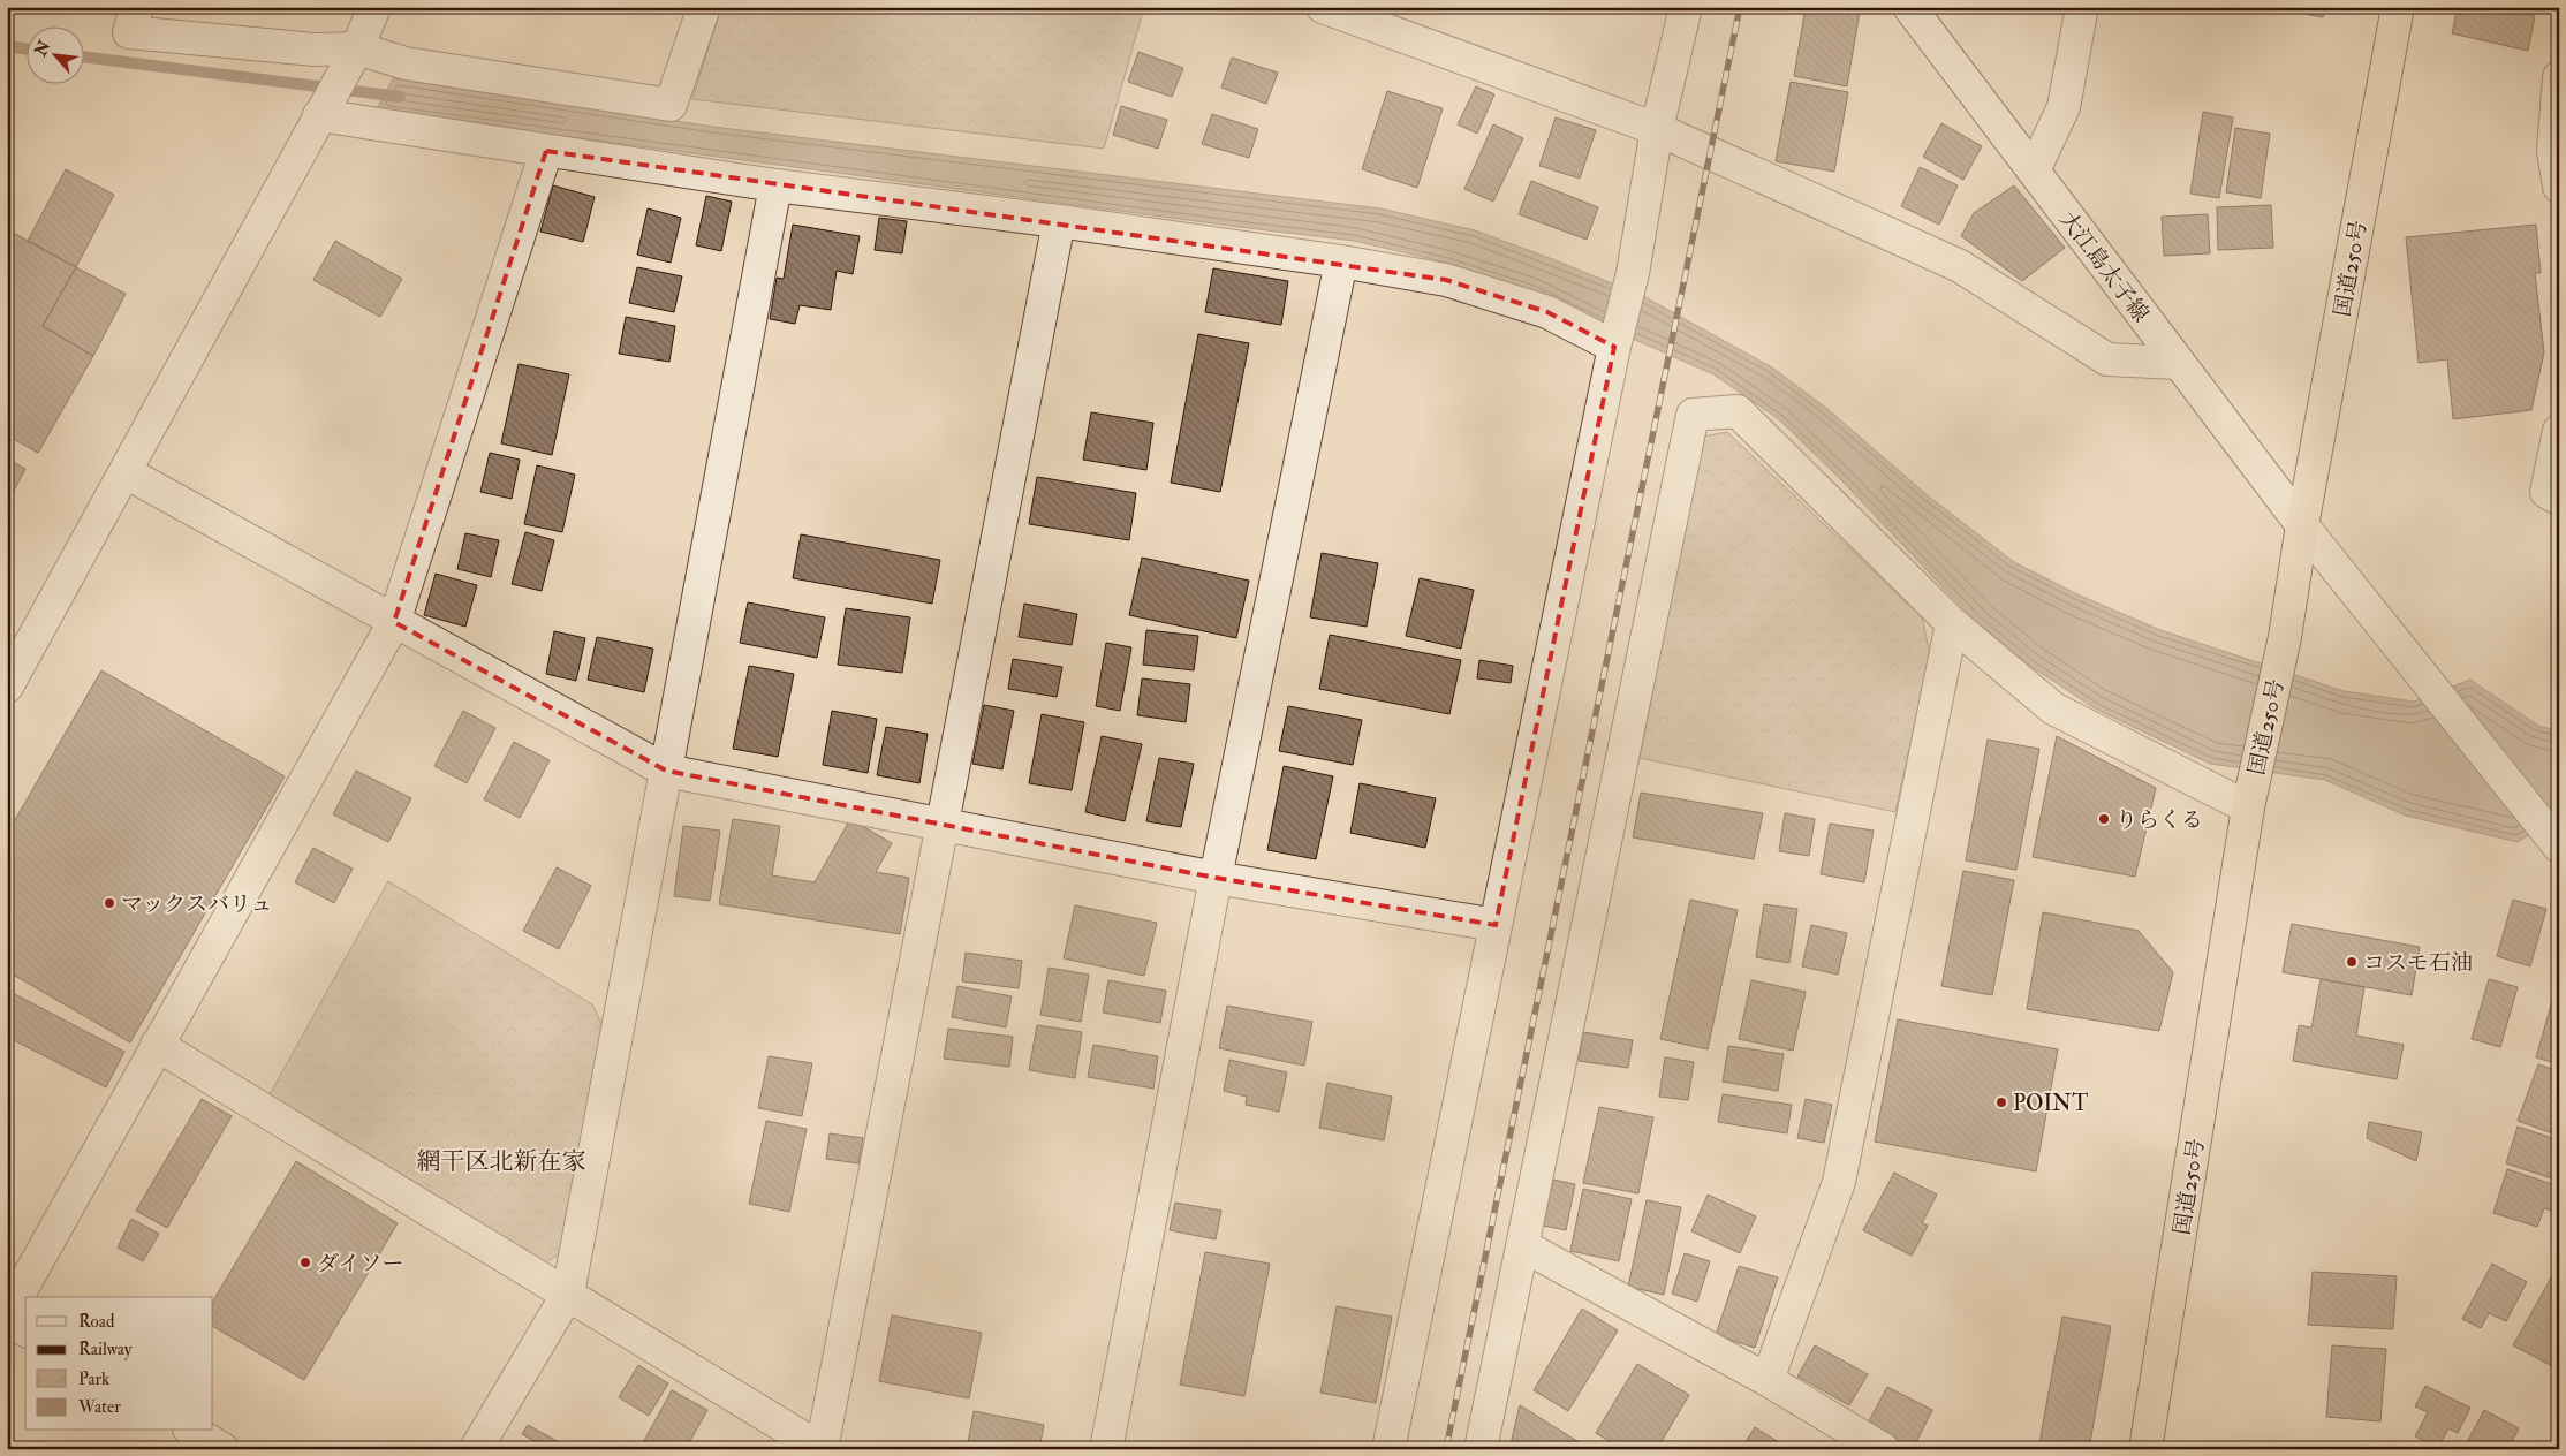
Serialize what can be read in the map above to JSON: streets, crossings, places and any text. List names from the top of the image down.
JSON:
{
  "streets": {
    "highway": ["国道250号"],
    "street": ["大江島太子線"]
  },
  "crossings": [
    ["大江島太子線", "国道250号"]
  ],
  "districts": ["網干区北新在家"],
  "places": [
    "りらくる",
    "マックスバリュ",
    "コスモ石油",
    "POINT",
    "ダイソー"
  ],
  "legend": [
    "Road",
    "Railway",
    "Park",
    "Water"
  ],
  "north": "top left"
}
